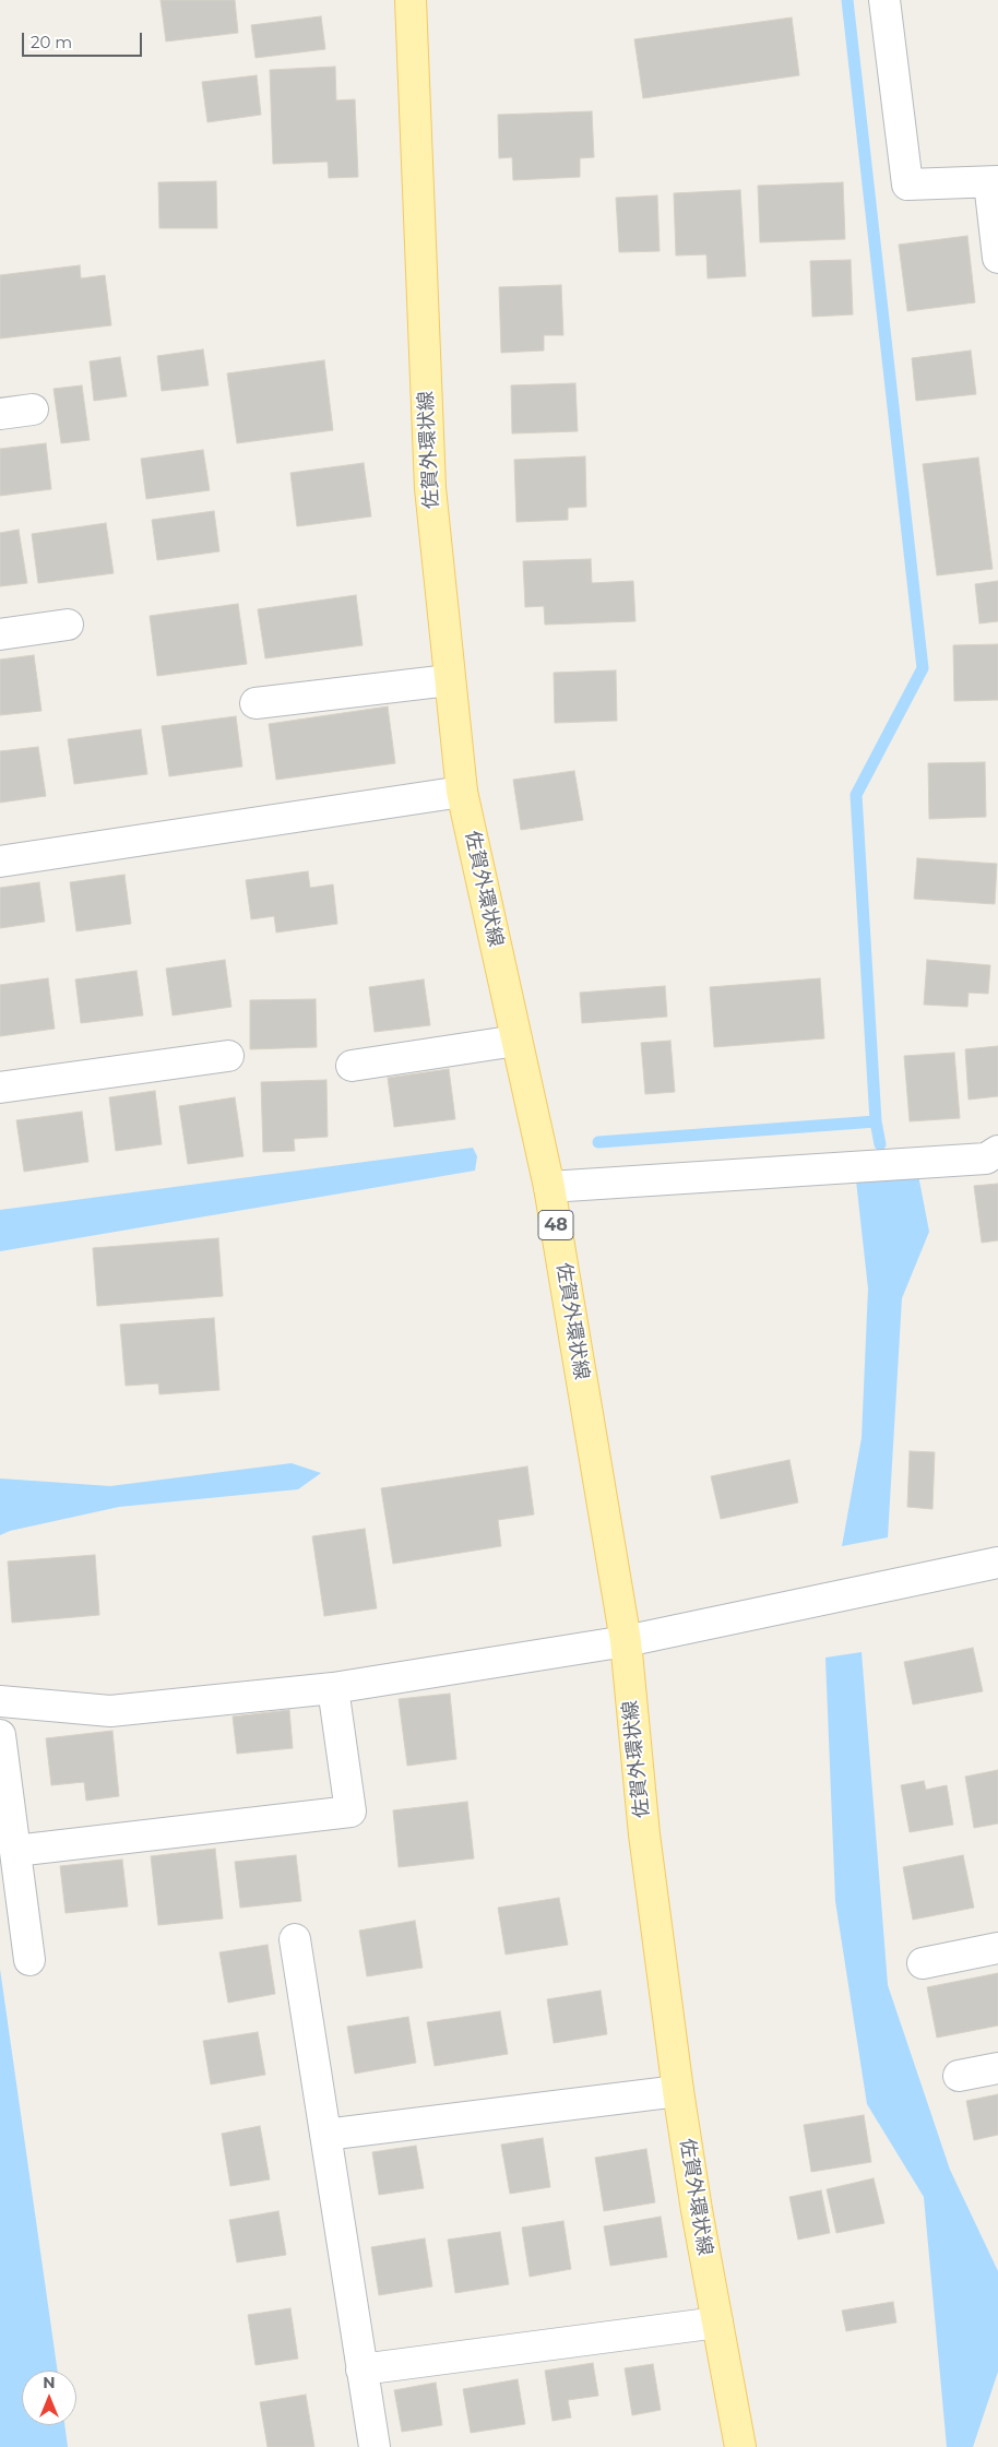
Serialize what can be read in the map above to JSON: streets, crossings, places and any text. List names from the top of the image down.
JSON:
{
  "streets": {
    "main road": ["佐賀外環状線", "48"]
  },
  "scale_bar": "20 m",
  "north": "top"
}
